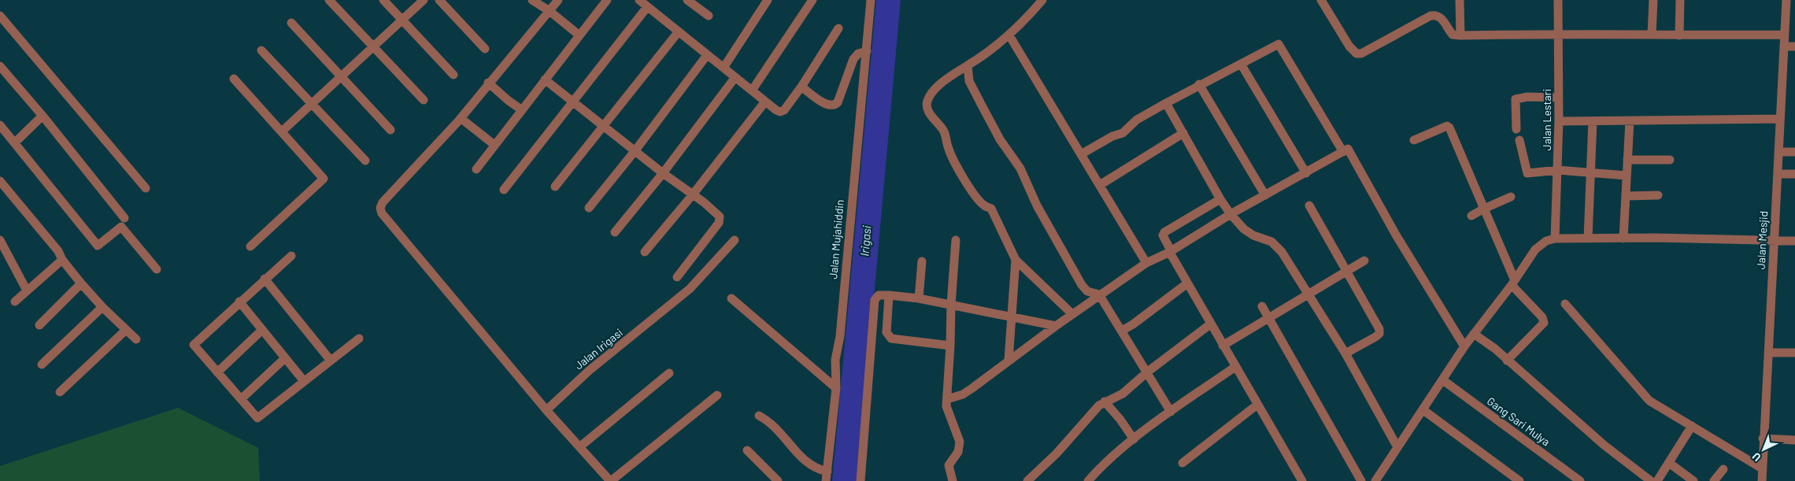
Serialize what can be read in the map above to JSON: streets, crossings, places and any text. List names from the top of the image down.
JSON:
{
  "streets": {
    "street": [
      "Jalan Lestari",
      "Jalan Mujahiddin",
      "Jalan Mesjid",
      "Jalan Irigasi",
      "Gang Sari Mulya"
    ]
  },
  "water": ["Irigasi"],
  "north": "bottom left"
}
